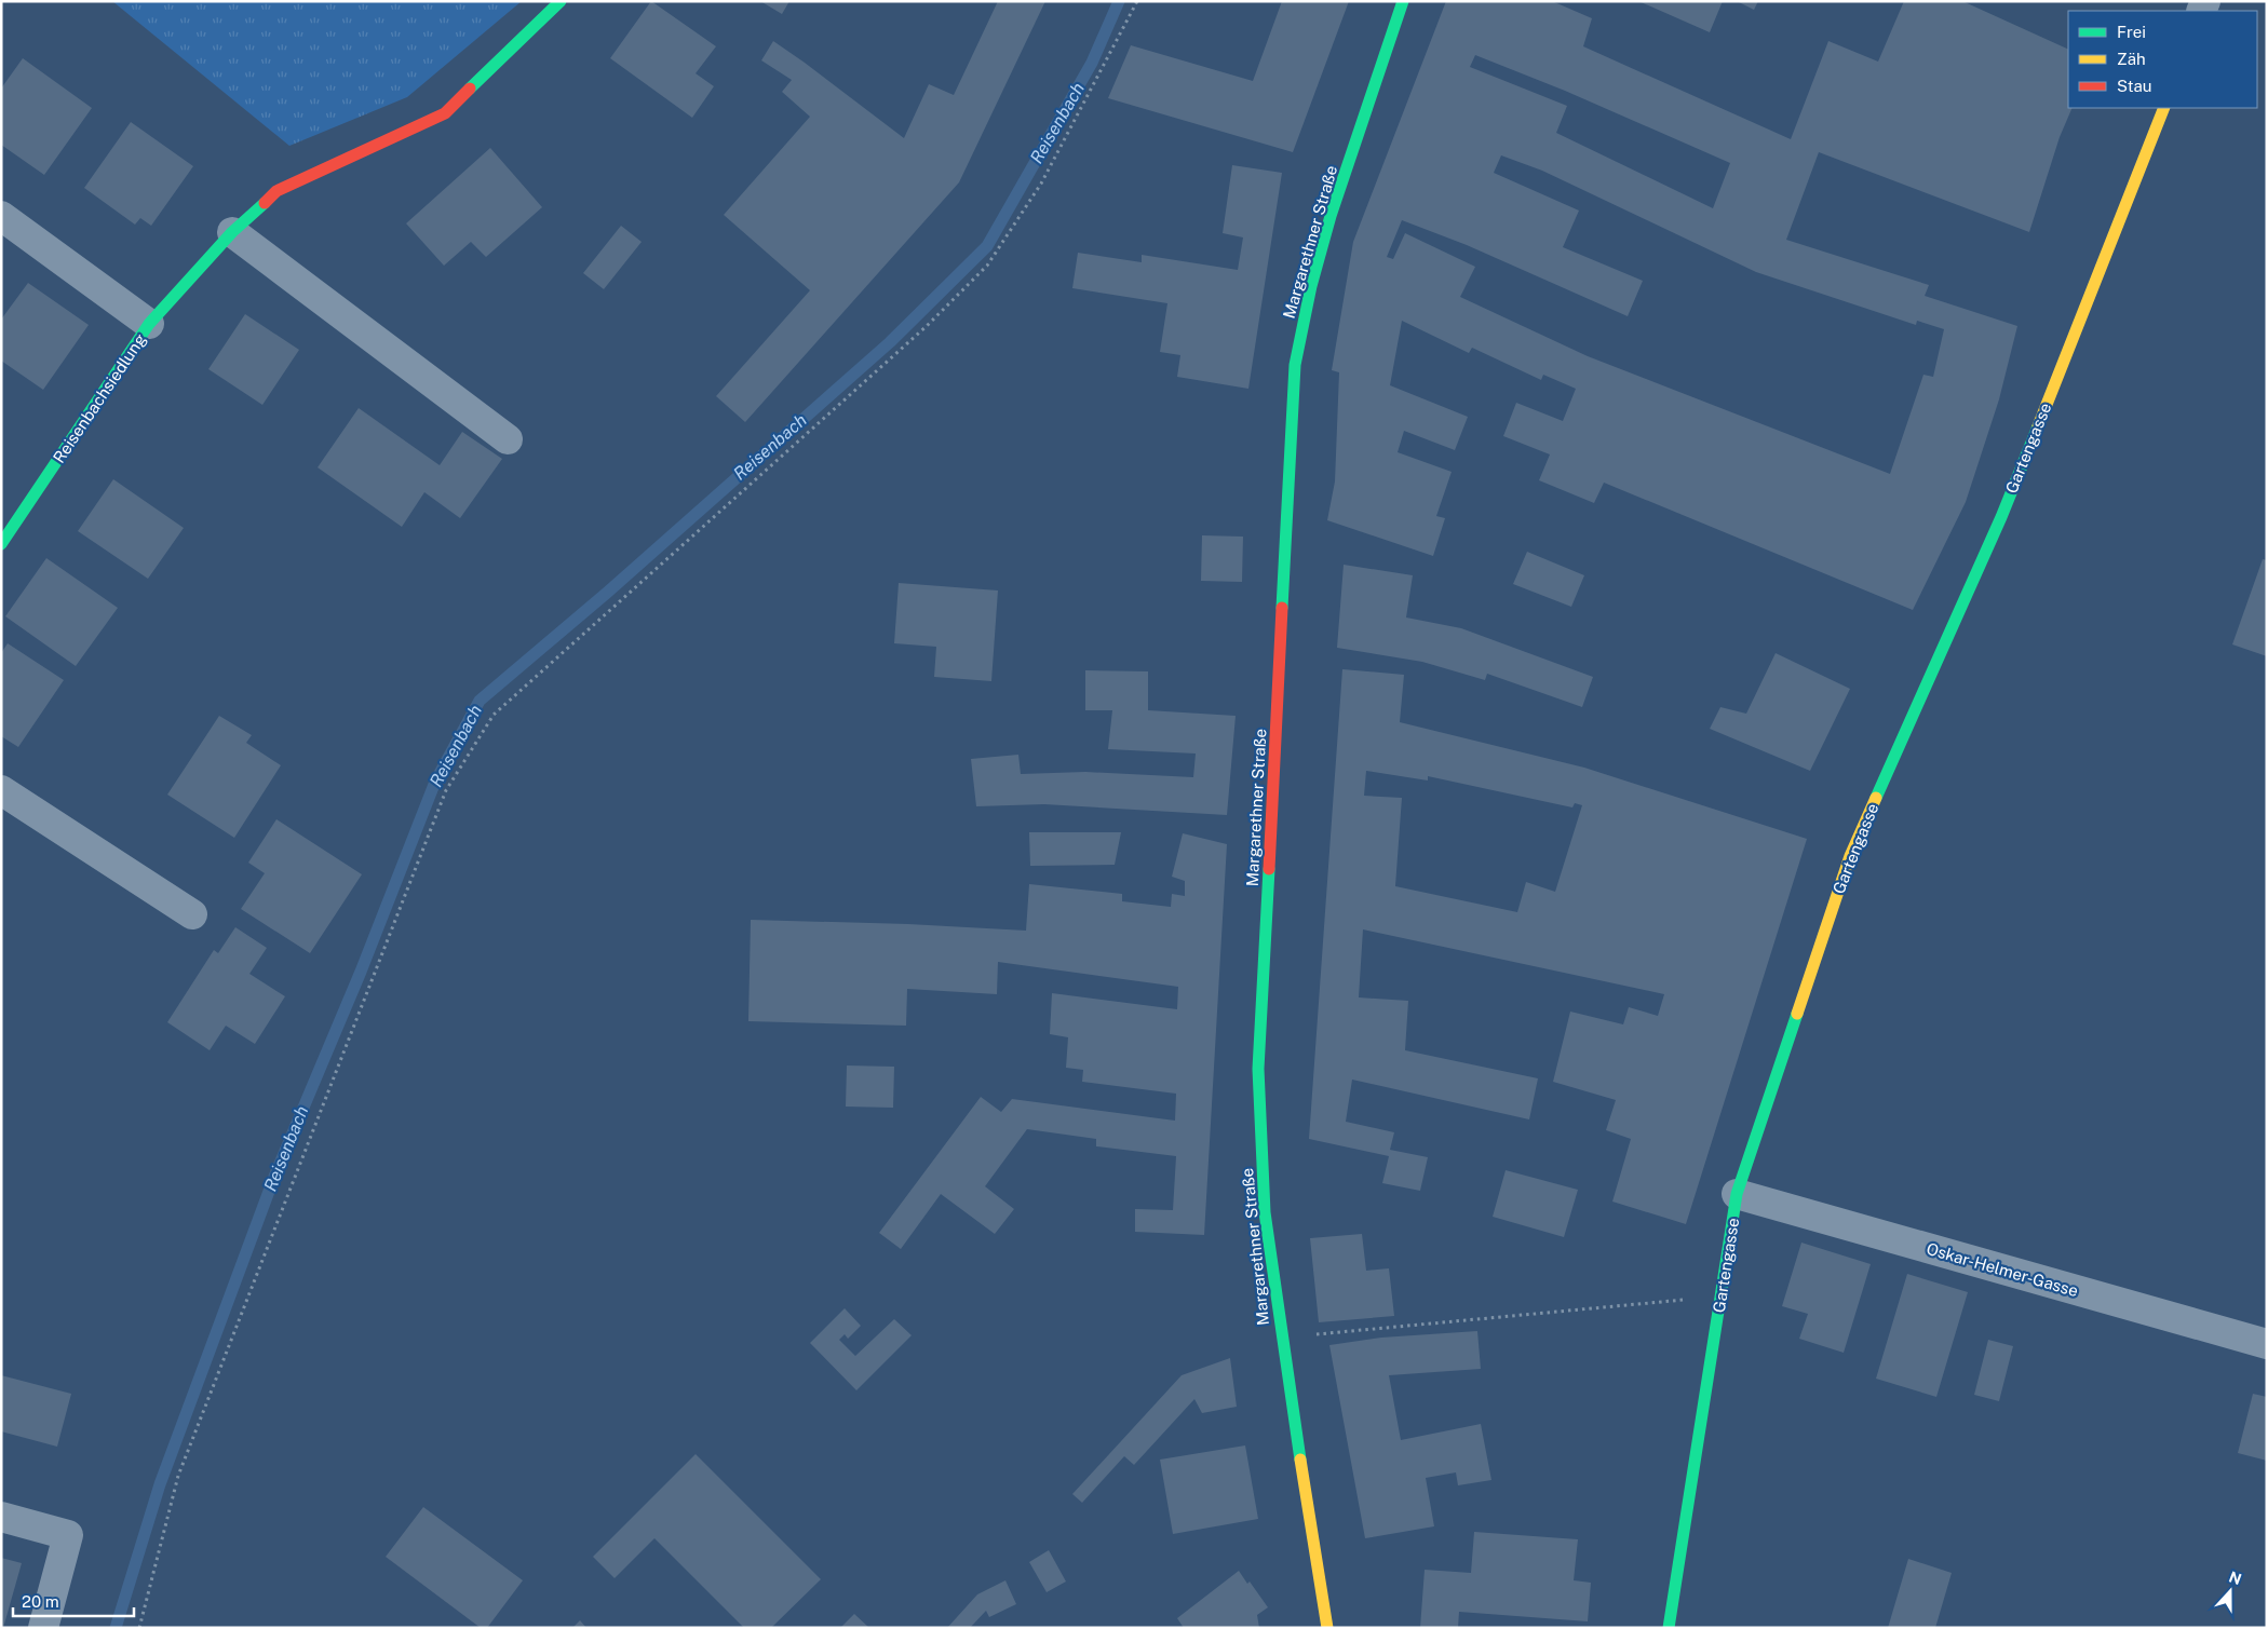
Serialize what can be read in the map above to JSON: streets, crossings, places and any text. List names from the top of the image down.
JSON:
{
  "streets": {
    "street": [
      "Margarethner Straße",
      "Reisenbachsiedlung",
      "Gartengasse",
      "Oskar-Helmer-Gasse"
    ]
  },
  "crossings": [
    ["Gartengasse", "Oskar-Helmer-Gasse"]
  ],
  "water": ["Reisenbach"],
  "legend": ["Frei", "Zäh", "Stau"],
  "scale_bar": "20 m",
  "north": "top"
}
